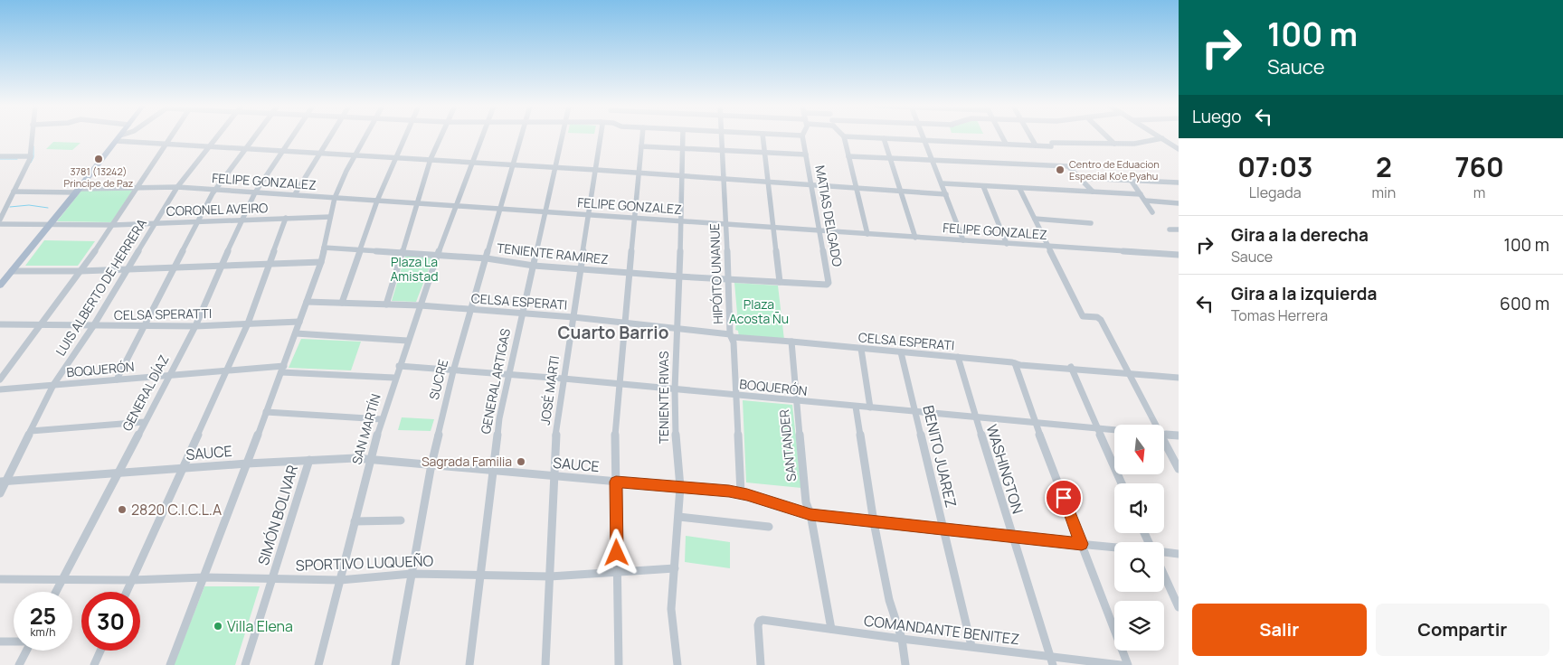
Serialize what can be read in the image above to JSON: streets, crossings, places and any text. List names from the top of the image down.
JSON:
{
  "streets": {
    "street": [
      "FELIPE GONZALEZ",
      "CORONEL AVEIRO",
      "MATIAS DELGADO",
      "TENIENTE RAMIREZ",
      "HIPÓITO UNANUE",
      "LUIS ALBERTO DE HERRERA",
      "CELSA ESPERATI",
      "CELSA SPERATTI",
      "BOQUERÓN",
      "SUCRE",
      "GENERAL ARTIGAS",
      "JOSÉ MARTI",
      "GENERAL DÍAZ",
      "TENIENTE RIVAS",
      "SAN MARTÍN",
      "SANTANDER",
      "SAUCE",
      "BENITO JUAREZ",
      "WASHINGTON",
      "SIMÓN BOLIVAR",
      "SPORTIVO LUQUEÑO",
      "COMANDANTE BENITEZ"
    ]
  },
  "crossings": [
    ["FELIPE GONZALEZ", "MATIAS DELGADO"],
    ["FELIPE GONZALEZ", "HIPÓITO UNANUE"],
    ["FELIPE GONZALEZ", "LUIS ALBERTO DE HERRERA"],
    ["FELIPE GONZALEZ", "SUCRE"],
    ["FELIPE GONZALEZ", "GENERAL ARTIGAS"],
    ["FELIPE GONZALEZ", "JOSÉ MARTI"],
    ["FELIPE GONZALEZ", "GENERAL DÍAZ"],
    ["FELIPE GONZALEZ", "TENIENTE RIVAS"],
    ["FELIPE GONZALEZ", "SAN MARTÍN"],
    ["CORONEL AVEIRO", "LUIS ALBERTO DE HERRERA"],
    ["CORONEL AVEIRO", "GENERAL DÍAZ"],
    ["MATIAS DELGADO", "TENIENTE RAMIREZ"],
    ["TENIENTE RAMIREZ", "HIPÓITO UNANUE"],
    ["TENIENTE RAMIREZ", "SUCRE"],
    ["TENIENTE RAMIREZ", "GENERAL ARTIGAS"],
    ["TENIENTE RAMIREZ", "JOSÉ MARTI"],
    ["TENIENTE RAMIREZ", "TENIENTE RIVAS"],
    ["TENIENTE RAMIREZ", "SAN MARTÍN"],
    ["HIPÓITO UNANUE", "CELSA ESPERATI"],
    ["HIPÓITO UNANUE", "BOQUERÓN"],
    ["HIPÓITO UNANUE", "SAUCE"],
    ["LUIS ALBERTO DE HERRERA", "CELSA SPERATTI"],
    ["LUIS ALBERTO DE HERRERA", "BOQUERÓN"],
    ["LUIS ALBERTO DE HERRERA", "SAUCE"],
    ["CELSA ESPERATI", "SUCRE"],
    ["CELSA ESPERATI", "GENERAL ARTIGAS"],
    ["CELSA ESPERATI", "JOSÉ MARTI"],
    ["CELSA ESPERATI", "TENIENTE RIVAS"],
    ["CELSA ESPERATI", "SAN MARTÍN"],
    ["CELSA ESPERATI", "SANTANDER"],
    ["CELSA ESPERATI", "BENITO JUAREZ"],
    ["CELSA ESPERATI", "WASHINGTON"],
    ["CELSA SPERATTI", "GENERAL DÍAZ"],
    ["BOQUERÓN", "SUCRE"],
    ["BOQUERÓN", "GENERAL ARTIGAS"],
    ["BOQUERÓN", "JOSÉ MARTI"],
    ["BOQUERÓN", "GENERAL DÍAZ"],
    ["BOQUERÓN", "TENIENTE RIVAS"],
    ["BOQUERÓN", "SAN MARTÍN"],
    ["BOQUERÓN", "SANTANDER"],
    ["BOQUERÓN", "BENITO JUAREZ"],
    ["BOQUERÓN", "WASHINGTON"],
    ["SUCRE", "SAUCE"],
    ["SUCRE", "SPORTIVO LUQUEÑO"],
    ["GENERAL ARTIGAS", "SAUCE"],
    ["GENERAL ARTIGAS", "SPORTIVO LUQUEÑO"],
    ["JOSÉ MARTI", "SAUCE"],
    ["JOSÉ MARTI", "SPORTIVO LUQUEÑO"],
    ["GENERAL DÍAZ", "SAUCE"],
    ["GENERAL DÍAZ", "SPORTIVO LUQUEÑO"],
    ["TENIENTE RIVAS", "SAUCE"],
    ["TENIENTE RIVAS", "SPORTIVO LUQUEÑO"],
    ["SAN MARTÍN", "SAUCE"],
    ["SAN MARTÍN", "SPORTIVO LUQUEÑO"],
    ["SANTANDER", "SAUCE"],
    ["SANTANDER", "COMANDANTE BENITEZ"],
    ["SAUCE", "BENITO JUAREZ"],
    ["SAUCE", "WASHINGTON"],
    ["SAUCE", "SIMÓN BOLIVAR"],
    ["BENITO JUAREZ", "COMANDANTE BENITEZ"],
    ["WASHINGTON", "COMANDANTE BENITEZ"],
    ["SIMÓN BOLIVAR", "SPORTIVO LUQUEÑO"]
  ],
  "districts": ["Cuarto Barrio"],
  "parks": ["Plaza La Amistad", "Plaza Acosta Ñu"],
  "places": [
    "3781 (13242) Principe de Paz",
    "Centro de Eduacion Especial Ko'e Pyahu",
    "Sagrada Familia",
    "2820 C.I.C.L.A",
    "Villa Elena"
  ],
  "north": "bottom",
  "page": {
    "turn": ["100 m", "Sauce"],
    "then": "Luego",
    "eta": [
      "07:03",
      "Llegada",
      "2",
      "min",
      "760",
      "m"
    ],
    "list": [
      {
        "name": "Gira a la derecha",
        "note": "Sauce",
        "value": "100 m"
      },
      {
        "name": "Gira a la izquierda",
        "note": "Tomas Herrera",
        "value": "600 m"
      }
    ],
    "speed": "25 km/h",
    "limit": "30",
    "buttons": ["Salir", "Compartir"]
  }
}
